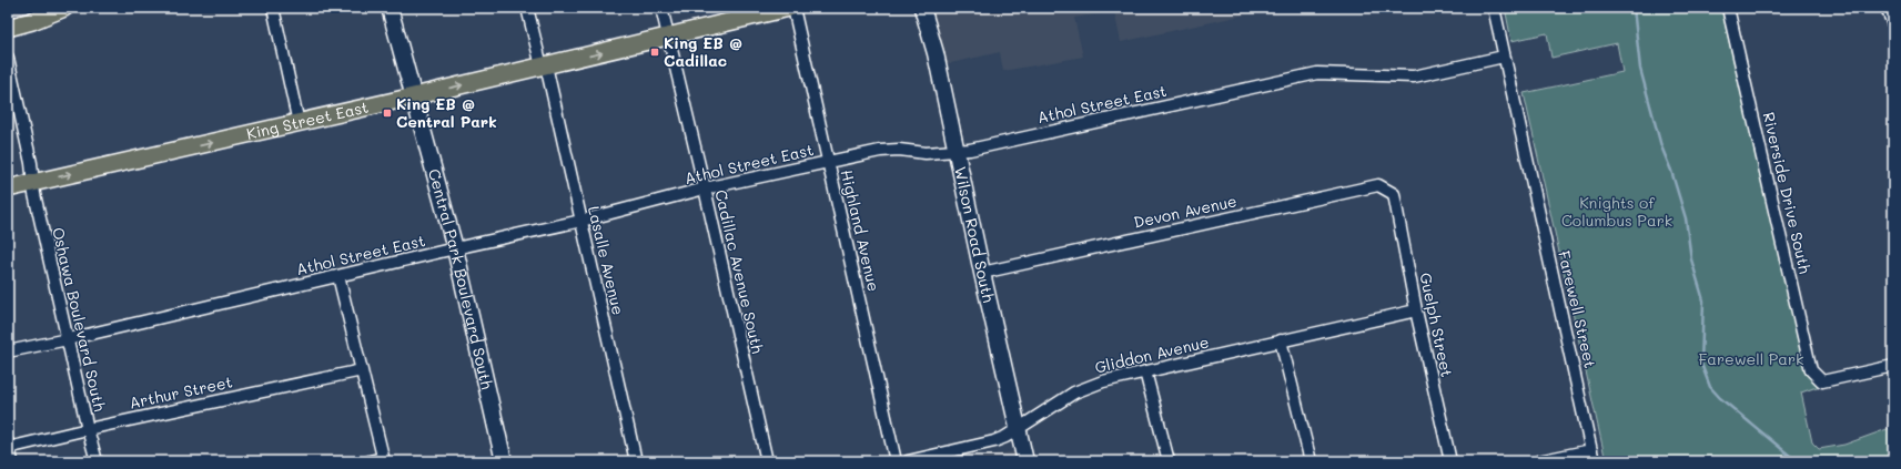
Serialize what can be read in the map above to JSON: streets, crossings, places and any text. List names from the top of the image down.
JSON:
{
  "streets": {
    "main road": ["King Street East"],
    "street": [
      "Athol Street East",
      "Riverside Drive South",
      "Devon Avenue",
      "Highland Avenue",
      "Wilson Road South",
      "Lasalle Avenue",
      "Cadillac Avenue South",
      "Central Park Boulevard South",
      "Farewell Street",
      "Oshawa Boulevard South",
      "Guelph Street",
      "Gliddon Avenue",
      "Arthur Street"
    ]
  },
  "crossings": [
    ["Athol Street East", "Highland Avenue"],
    ["Athol Street East", "Wilson Road South"],
    ["Athol Street East", "Lasalle Avenue"],
    ["Athol Street East", "Cadillac Avenue South"],
    ["Athol Street East", "Central Park Boulevard South"],
    ["Athol Street East", "Farewell Street"],
    ["Athol Street East", "Oshawa Boulevard South"],
    ["King Street East", "Lasalle Avenue"],
    ["King Street East", "Cadillac Avenue South"],
    ["King Street East", "Central Park Boulevard South"],
    ["King Street East", "Oshawa Boulevard South"],
    ["Devon Avenue", "Wilson Road South"],
    ["Devon Avenue", "Guelph Street"],
    ["Wilson Road South", "Gliddon Avenue"],
    ["Oshawa Boulevard South", "Arthur Street"],
    ["Guelph Street", "Gliddon Avenue"]
  ],
  "one_way": ["King Street East"],
  "parks": ["Knights of Columbus Park", "Farewell Park"],
  "places": {
    "transit": ["King EB @ Cadillac", "King EB @ Central Park"]
  }
}
